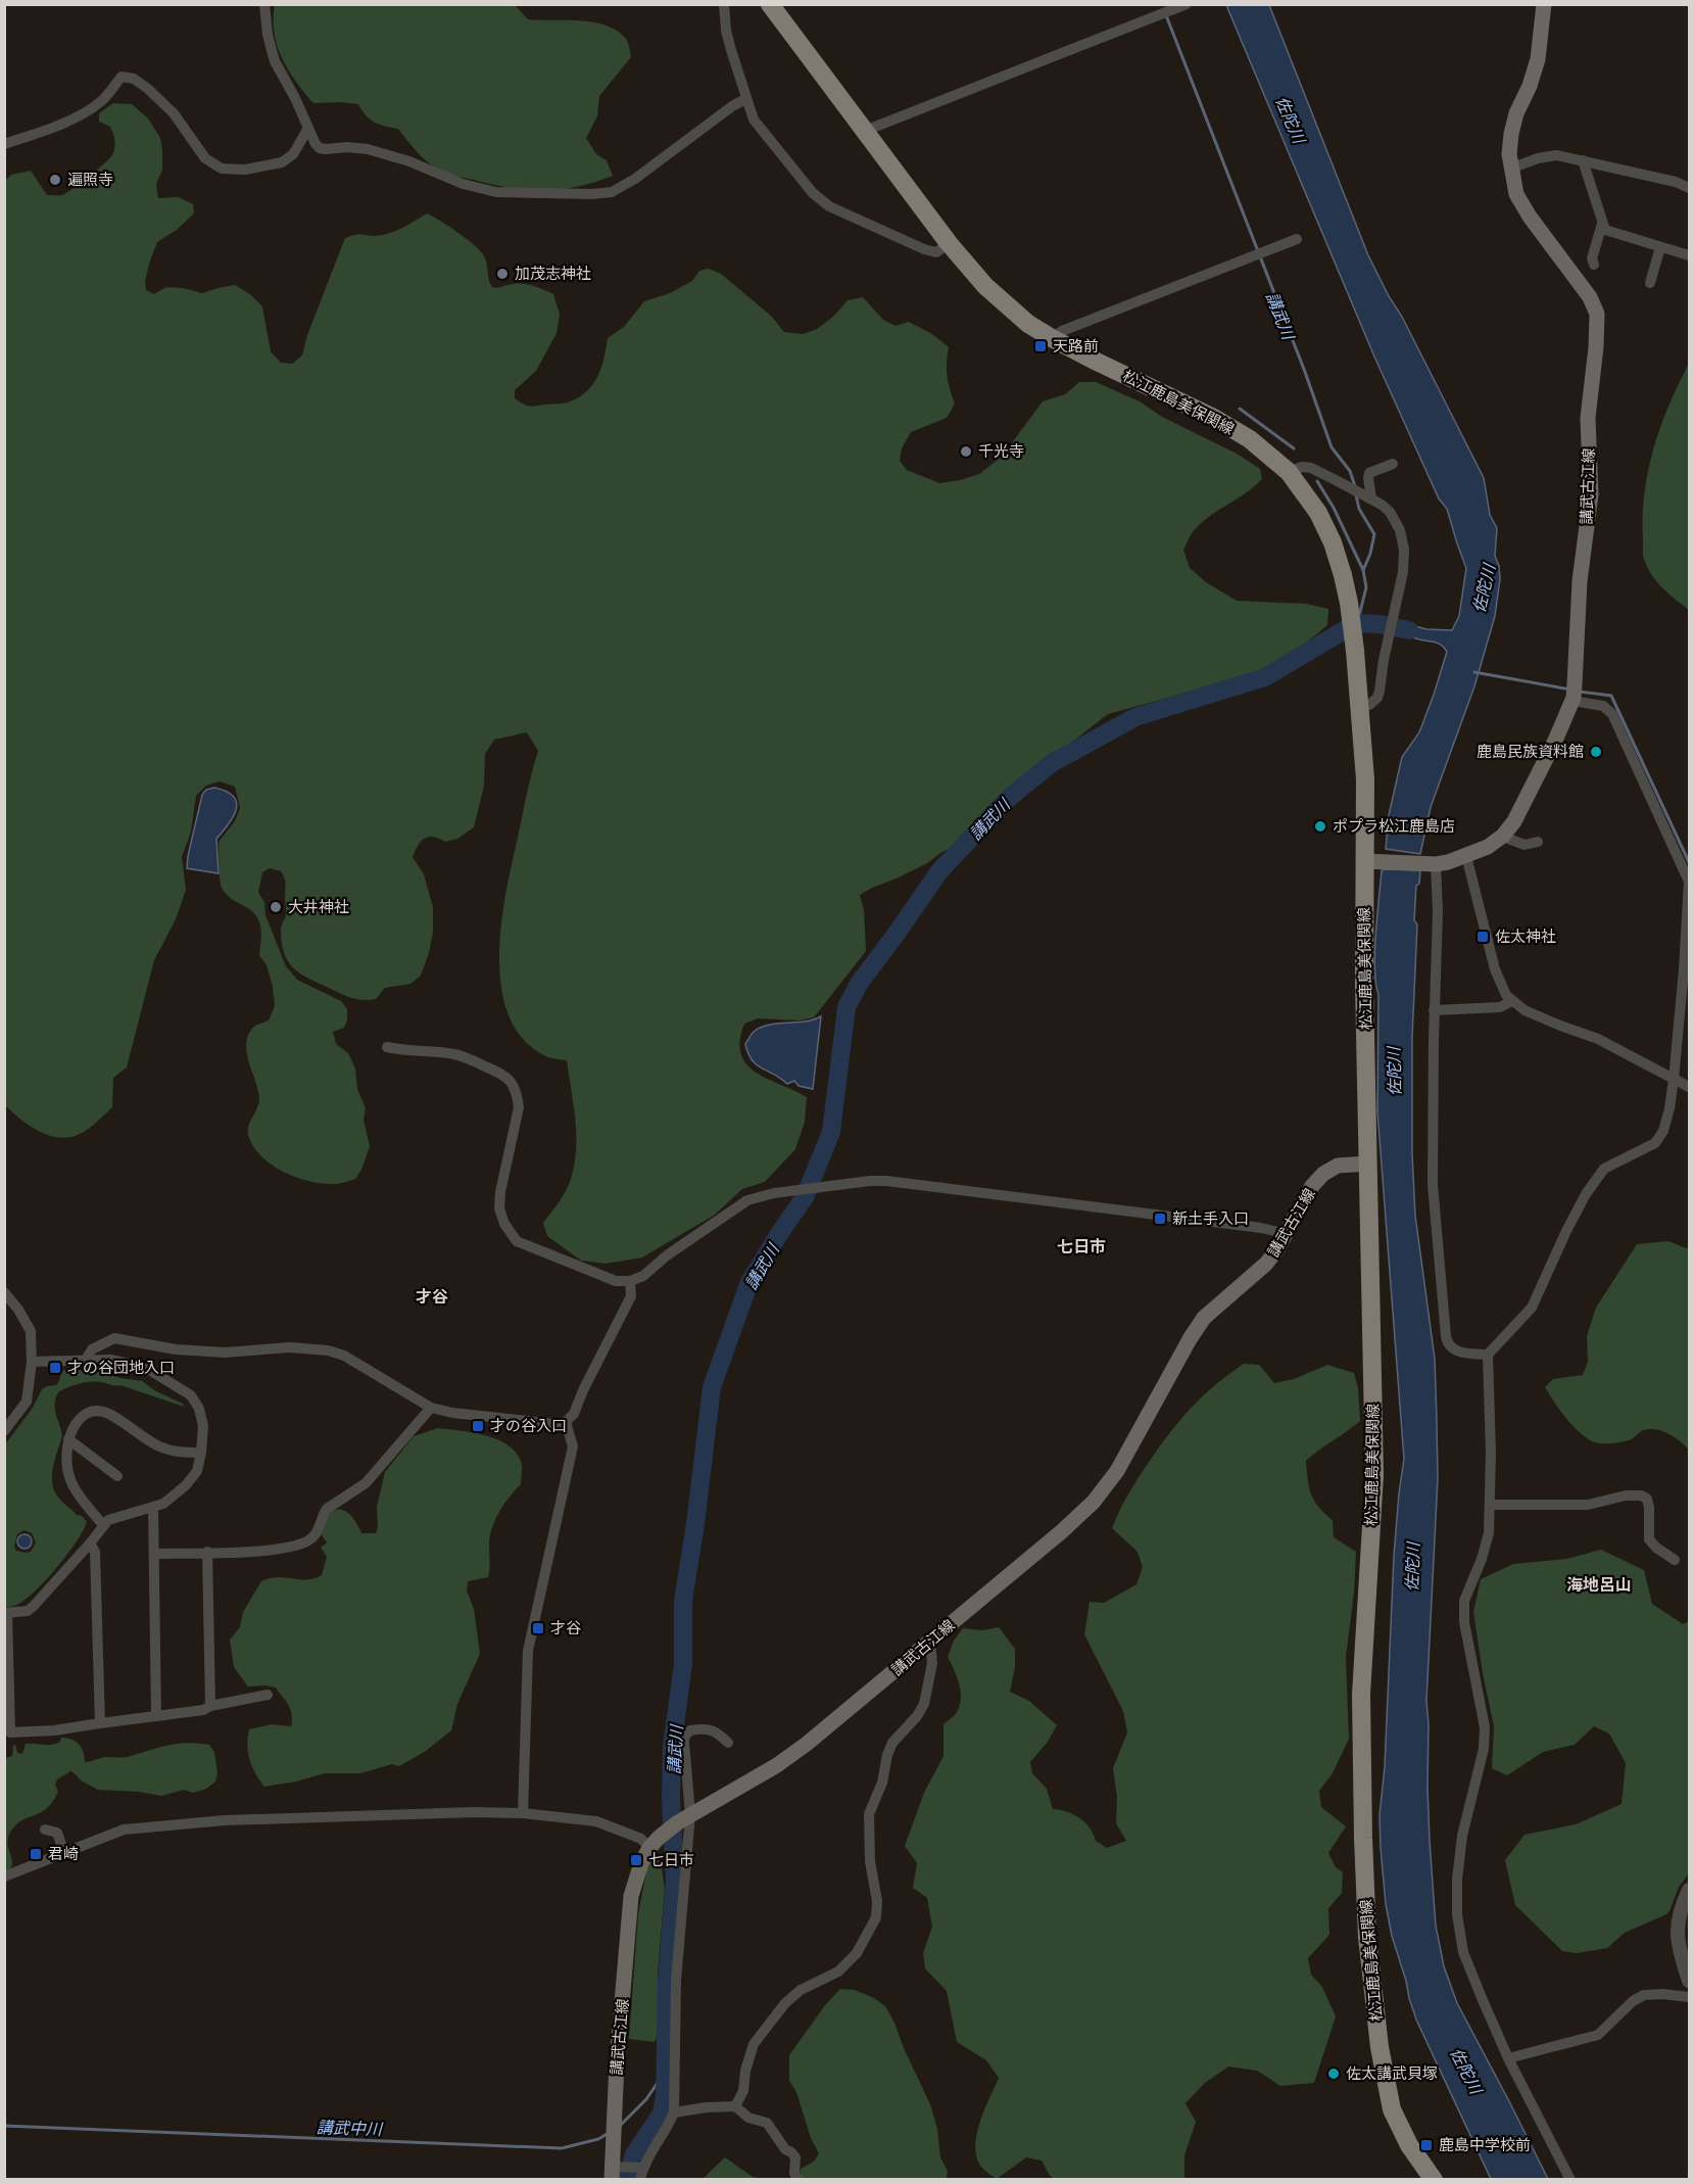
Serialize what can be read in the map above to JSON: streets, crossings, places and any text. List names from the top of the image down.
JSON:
{
  "streets": {
    "main road": ["松江鹿島美保関線", "講武古江線"]
  },
  "crossings": [
    ["松江鹿島美保関線", "講武古江線"]
  ],
  "districts": ["七日市", "才谷", "海地呂山"],
  "water": ["佐陀川", "講武川", "講武中川"],
  "places": {
    "other": [
      "遍照寺",
      "加茂志神社",
      "千光寺",
      "鹿島民族資料館",
      "ポプラ松江鹿島店",
      "大井神社",
      "佐太講武貝塚"
    ],
    "transit": [
      "天路前",
      "佐太神社",
      "新土手入口",
      "才の谷団地入口",
      "才の谷入口",
      "才谷",
      "君崎",
      "七日市",
      "鹿島中学校前"
    ]
  }
}
